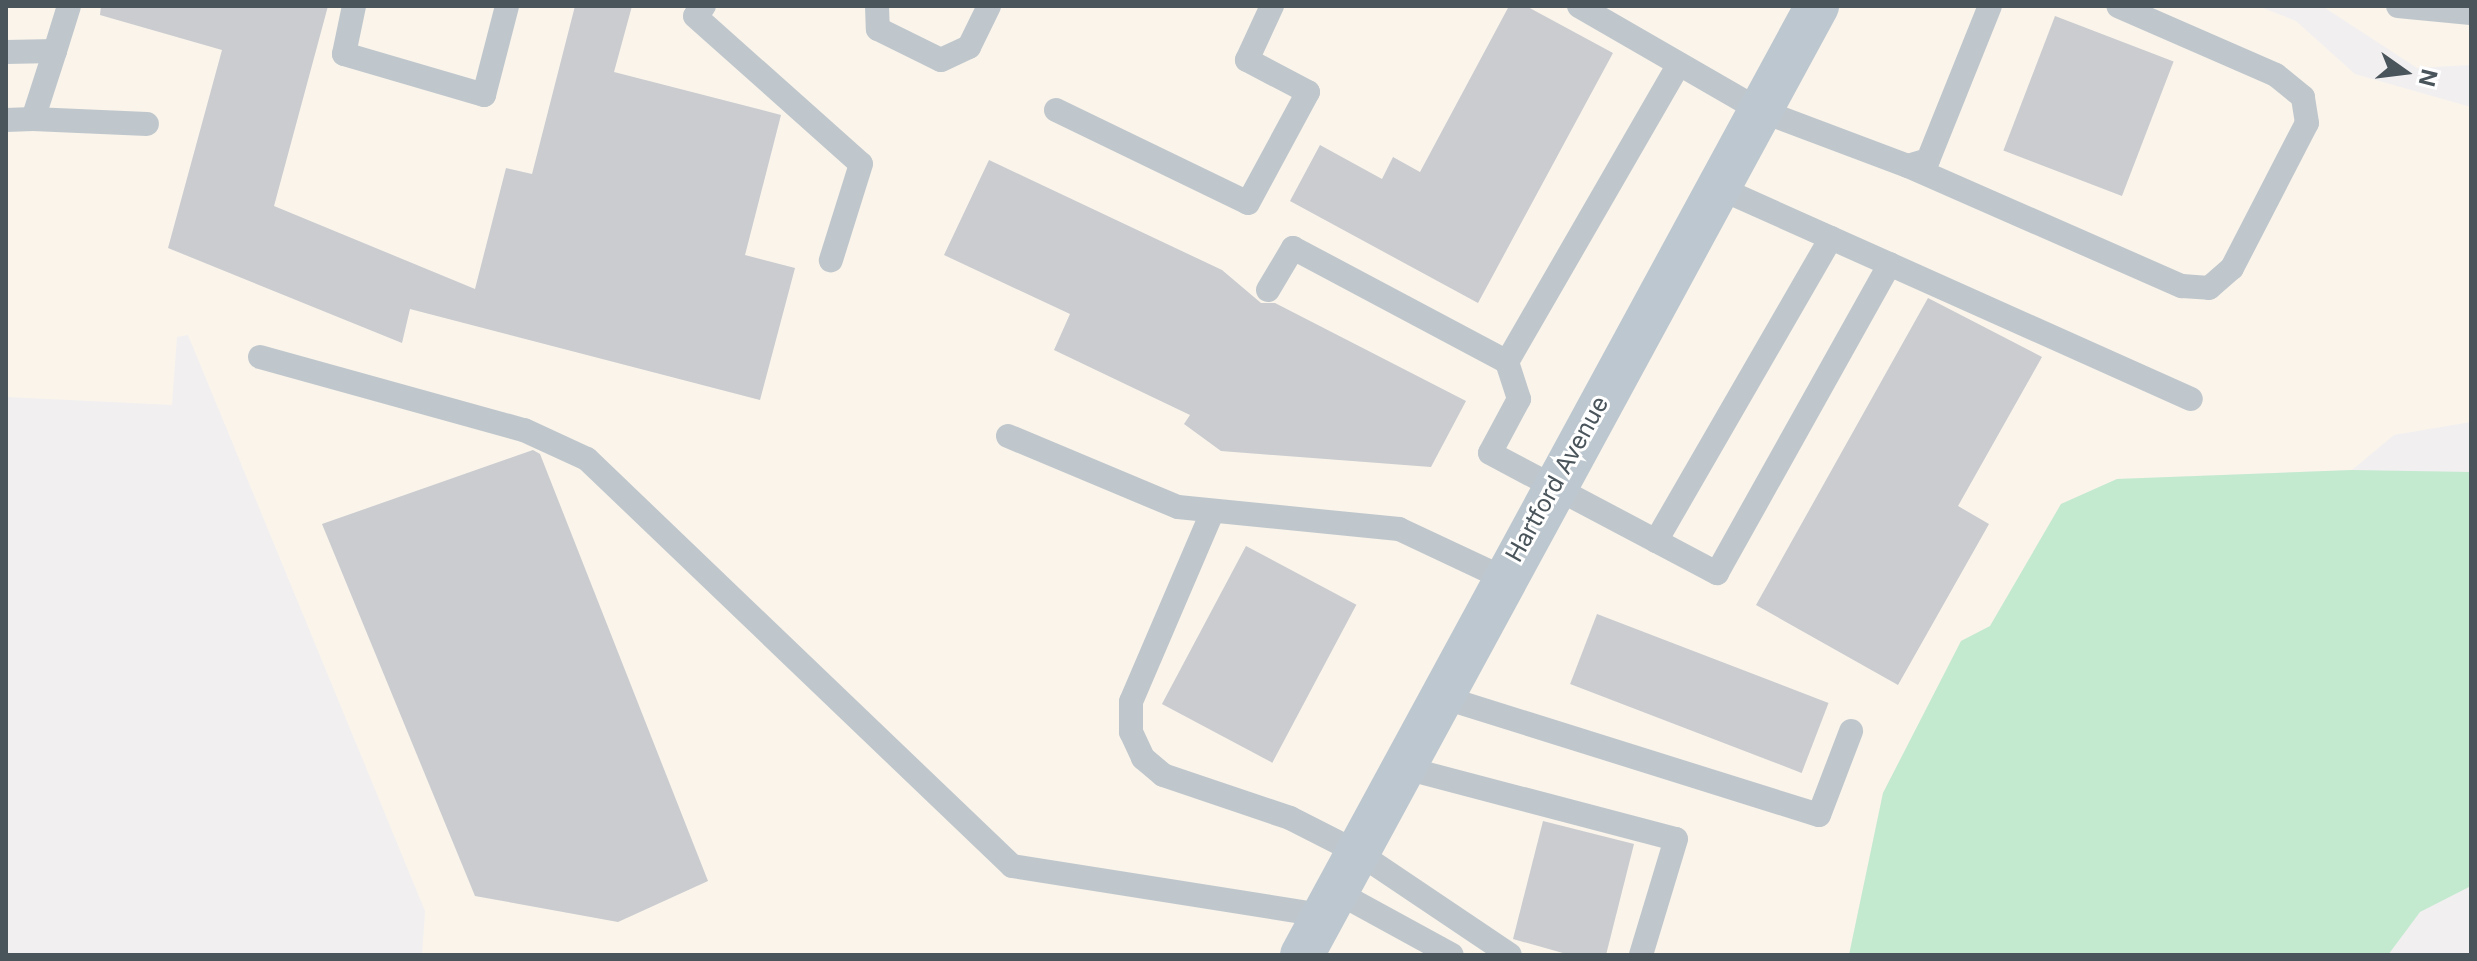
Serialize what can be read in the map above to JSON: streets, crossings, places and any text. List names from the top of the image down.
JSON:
{
  "streets": {
    "main road": ["Hartford Avenue"]
  },
  "north": "right"
}
